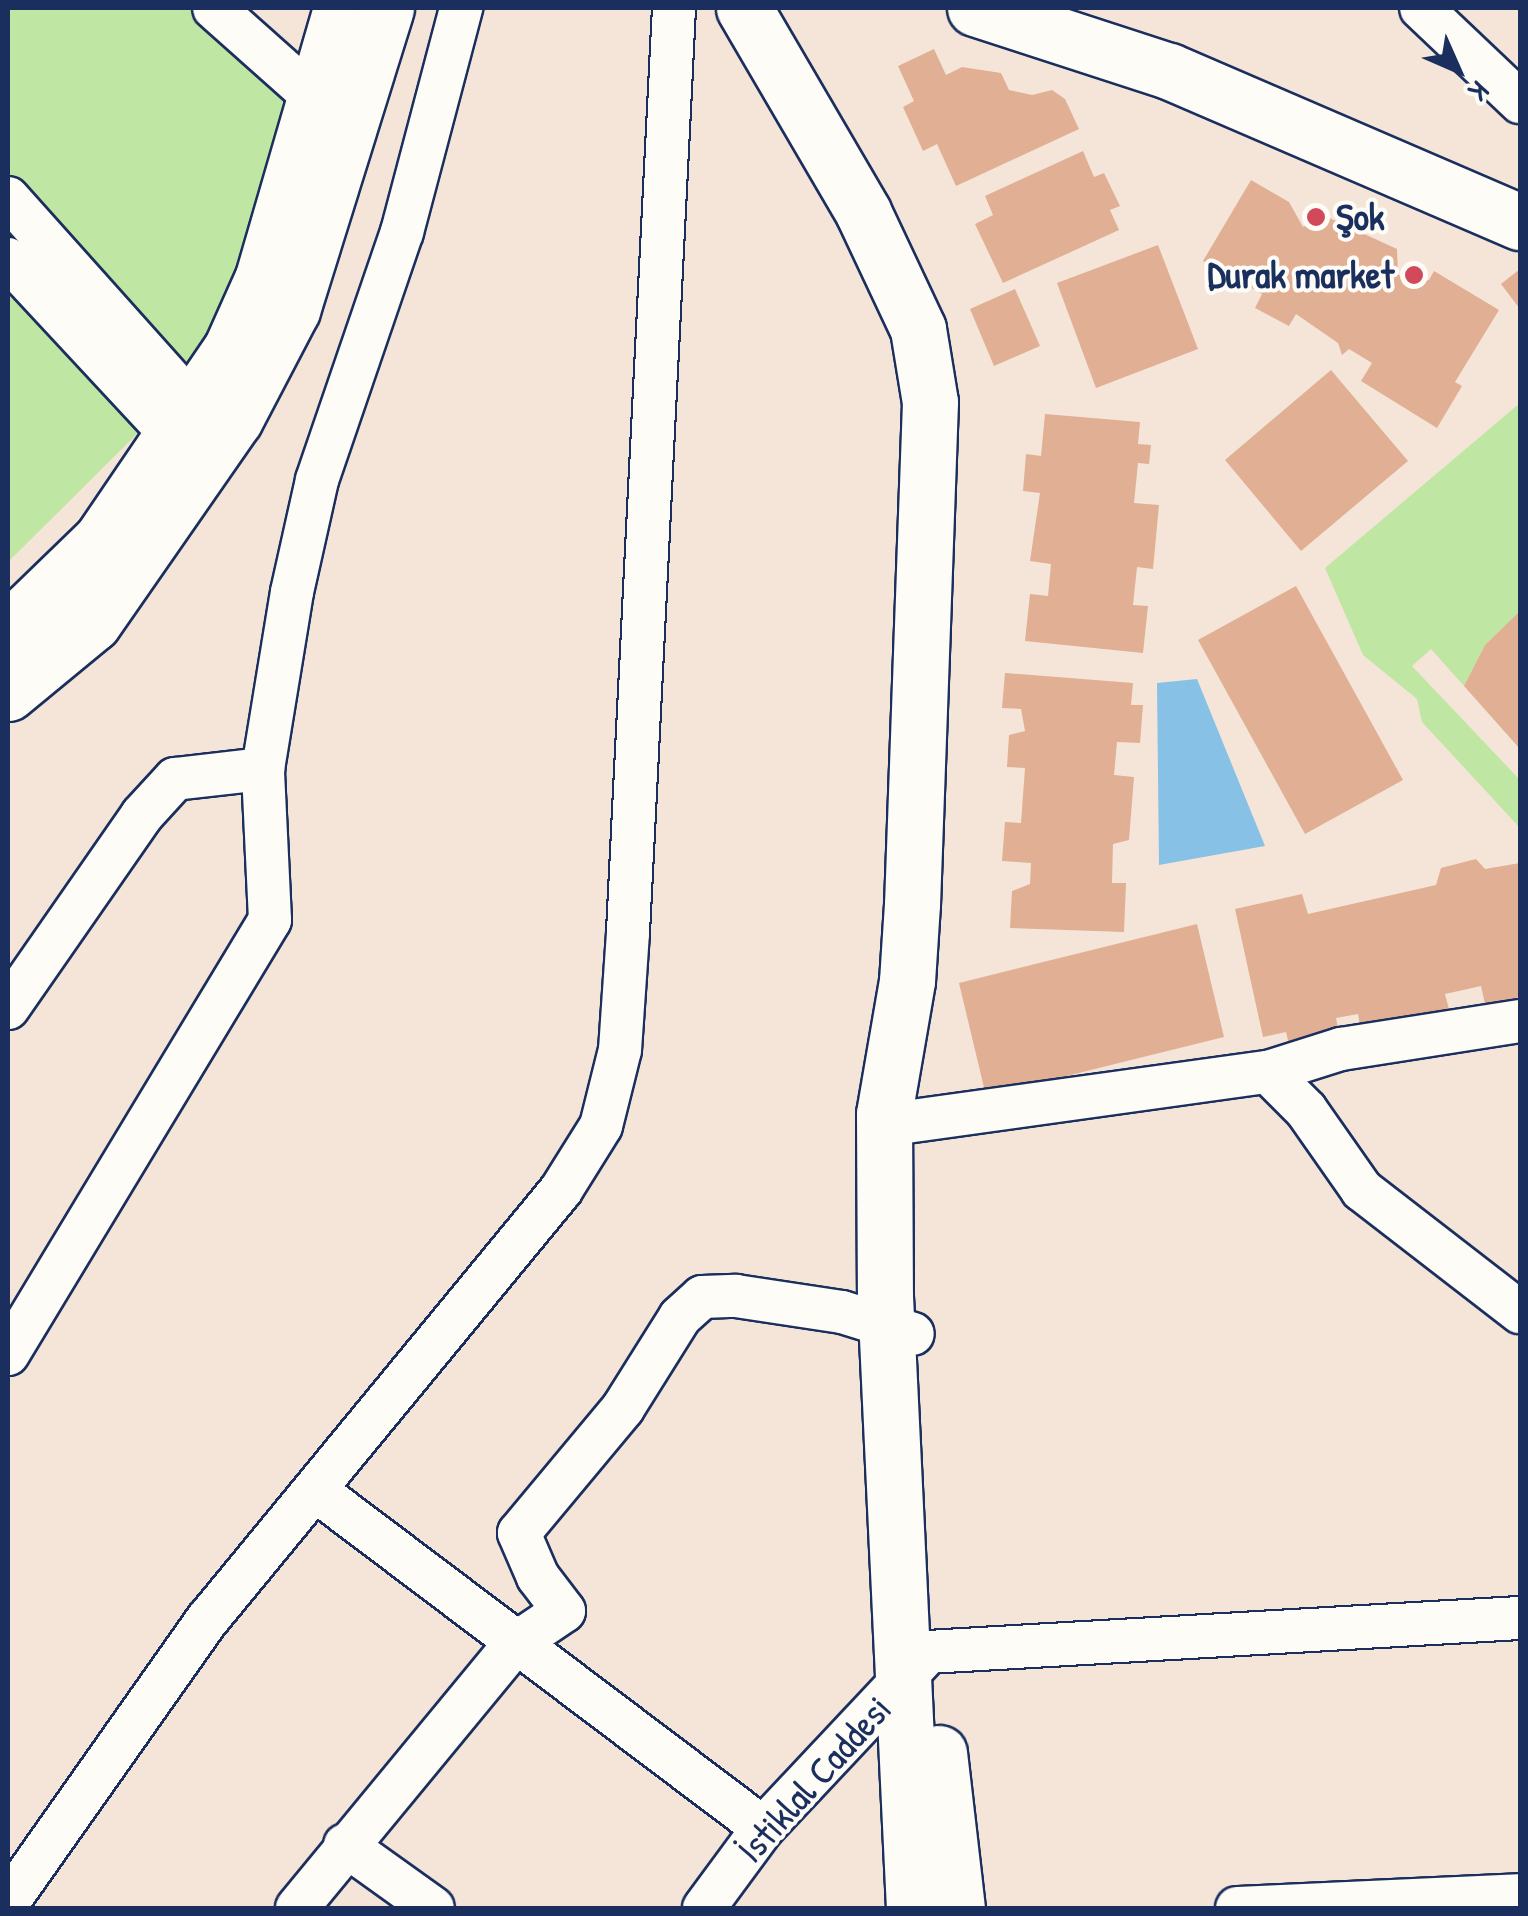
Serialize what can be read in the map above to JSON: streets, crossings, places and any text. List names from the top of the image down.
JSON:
{
  "streets": {
    "street": ["İstiklal Caddesi"]
  },
  "places": ["Şok", "Durak market"],
  "north": "bottom right"
}
